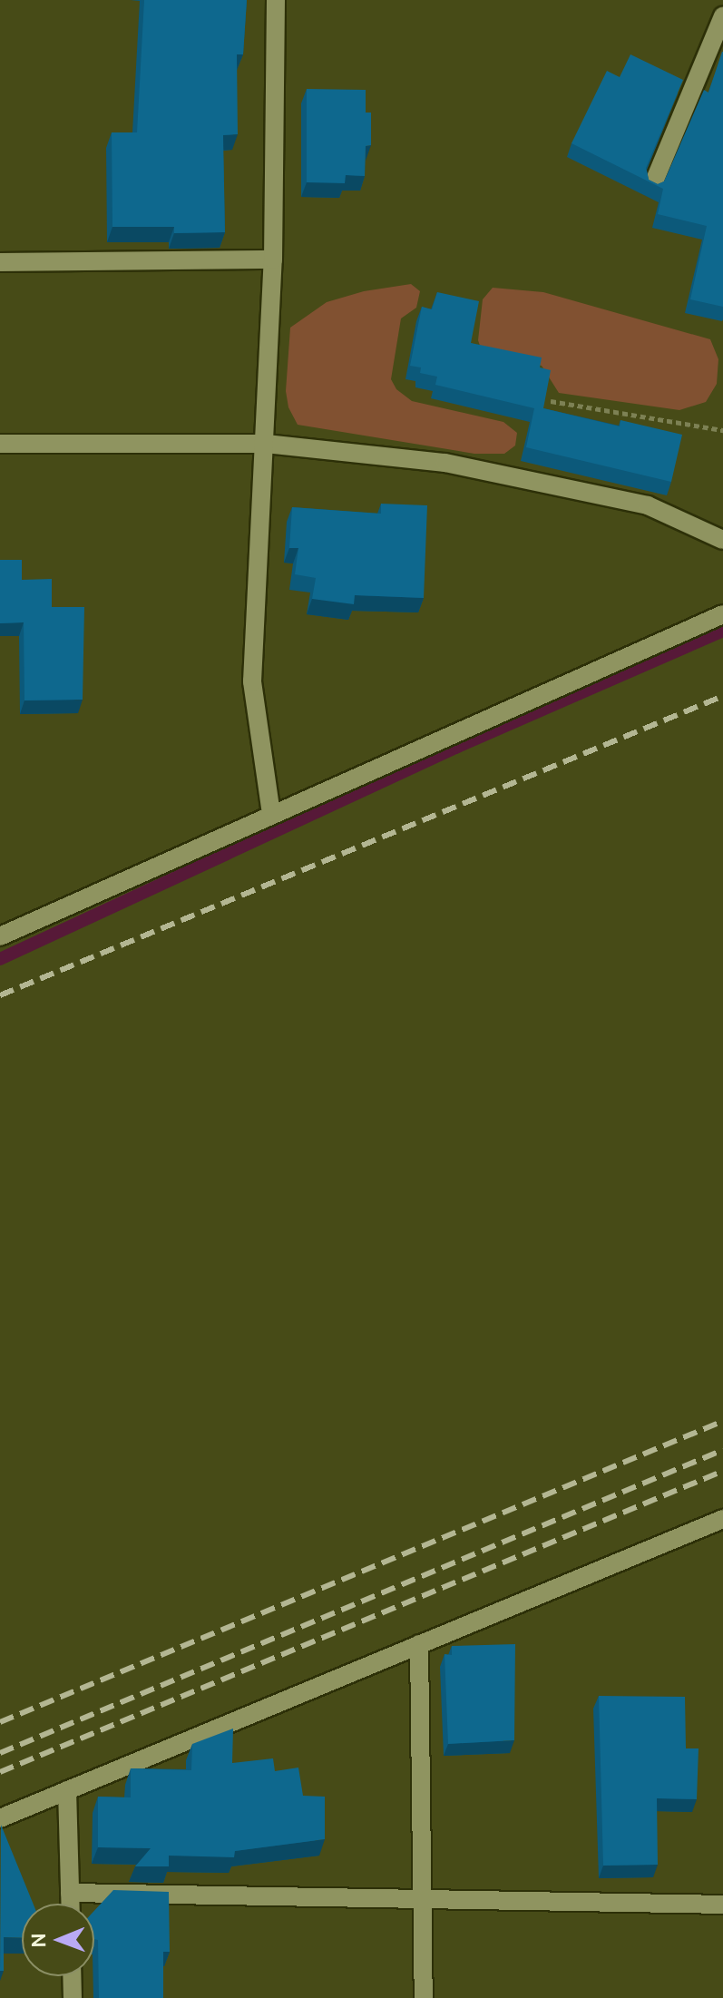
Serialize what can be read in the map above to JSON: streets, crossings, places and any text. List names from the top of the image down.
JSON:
{
  "north": "left"
}
